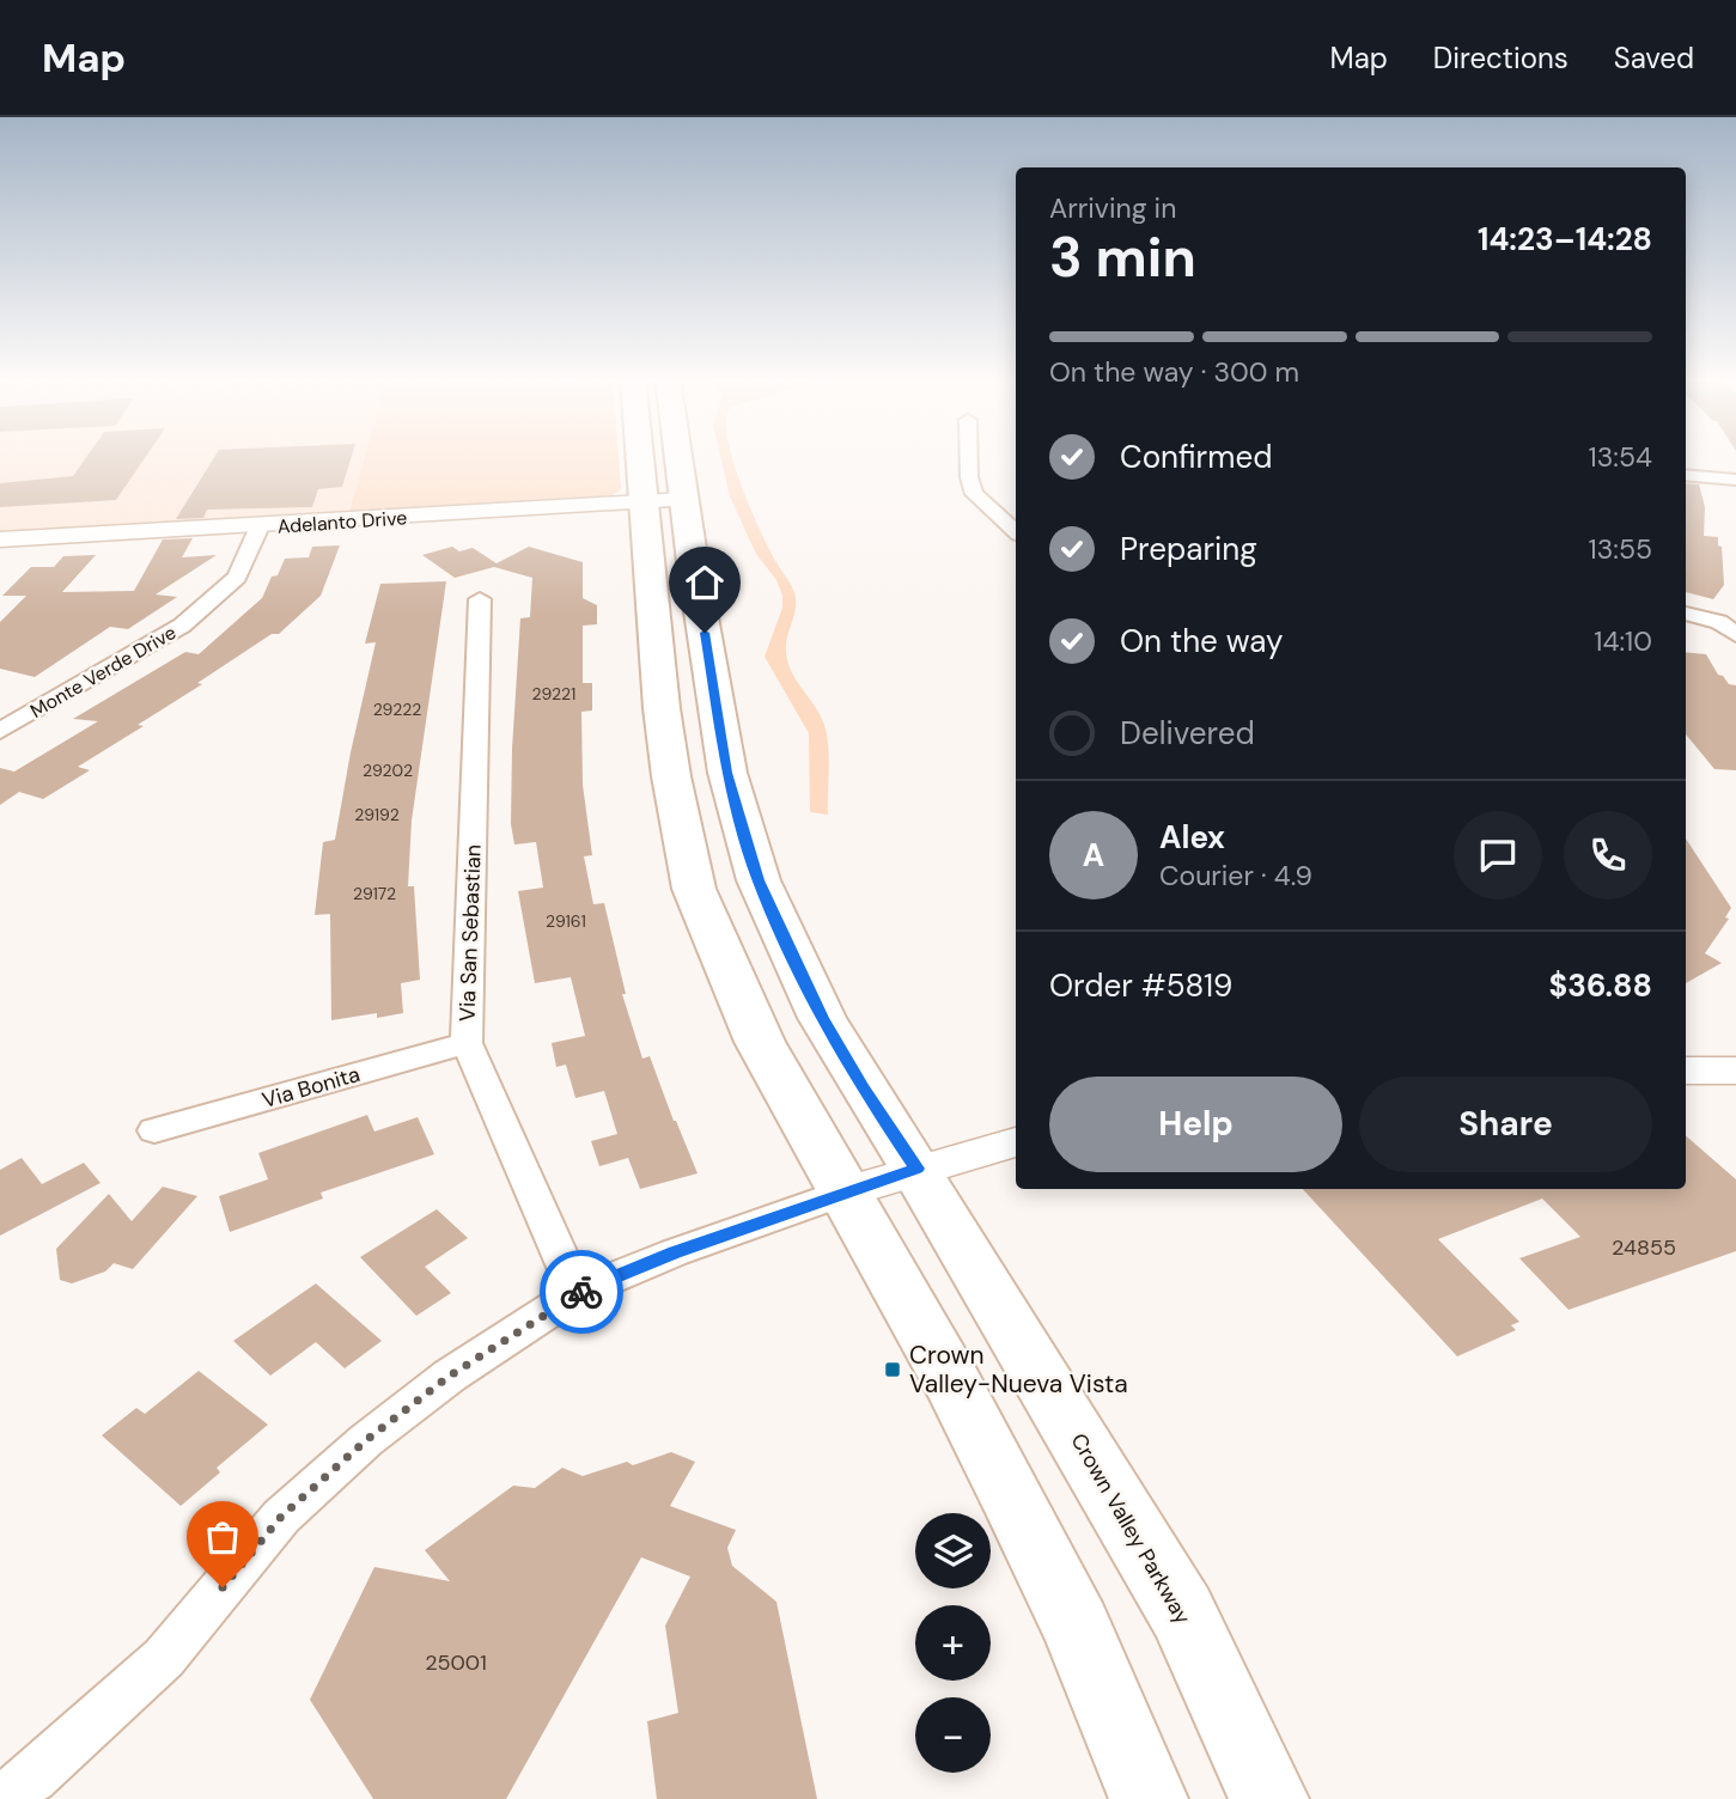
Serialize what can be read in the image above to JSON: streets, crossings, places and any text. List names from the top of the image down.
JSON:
{
  "streets": {
    "main road": ["Crown Valley Parkway"],
    "street": [
      "Adelanto Drive",
      "Monte Verde Drive",
      "Via San Sebastian",
      "Via Bonita"
    ]
  },
  "crossings": [
    ["Adelanto Drive", "Monte Verde Drive"],
    ["Adelanto Drive", "Crown Valley Parkway"],
    ["Via San Sebastian", "Via Bonita"]
  ],
  "places": {
    "transit": ["Crown Valley-Nueva Vista"]
  },
  "house_numbers": [
    "29221",
    "29222",
    "29202",
    "29192",
    "29172",
    "29161",
    "24855",
    "25001"
  ],
  "page": {
    "header": "Map",
    "nav": ["Map", "Directions", "Saved"],
    "heading": ["3 min", "Arriving in", "14:23–14:28"],
    "panel": [
      "Alex",
      "Courier · 4.9",
      "Order #5819",
      "$36.88"
    ],
    "bar": "On the way · 300 m",
    "list": [
      ["Confirmed", "13:54"],
      ["Preparing", "13:55"],
      ["On the way", "14:10"],
      "Delivered"
    ],
    "round": "A",
    "buttons": ["Help", "Share"],
    "map_buttons": ["+", "−"]
  }
}
